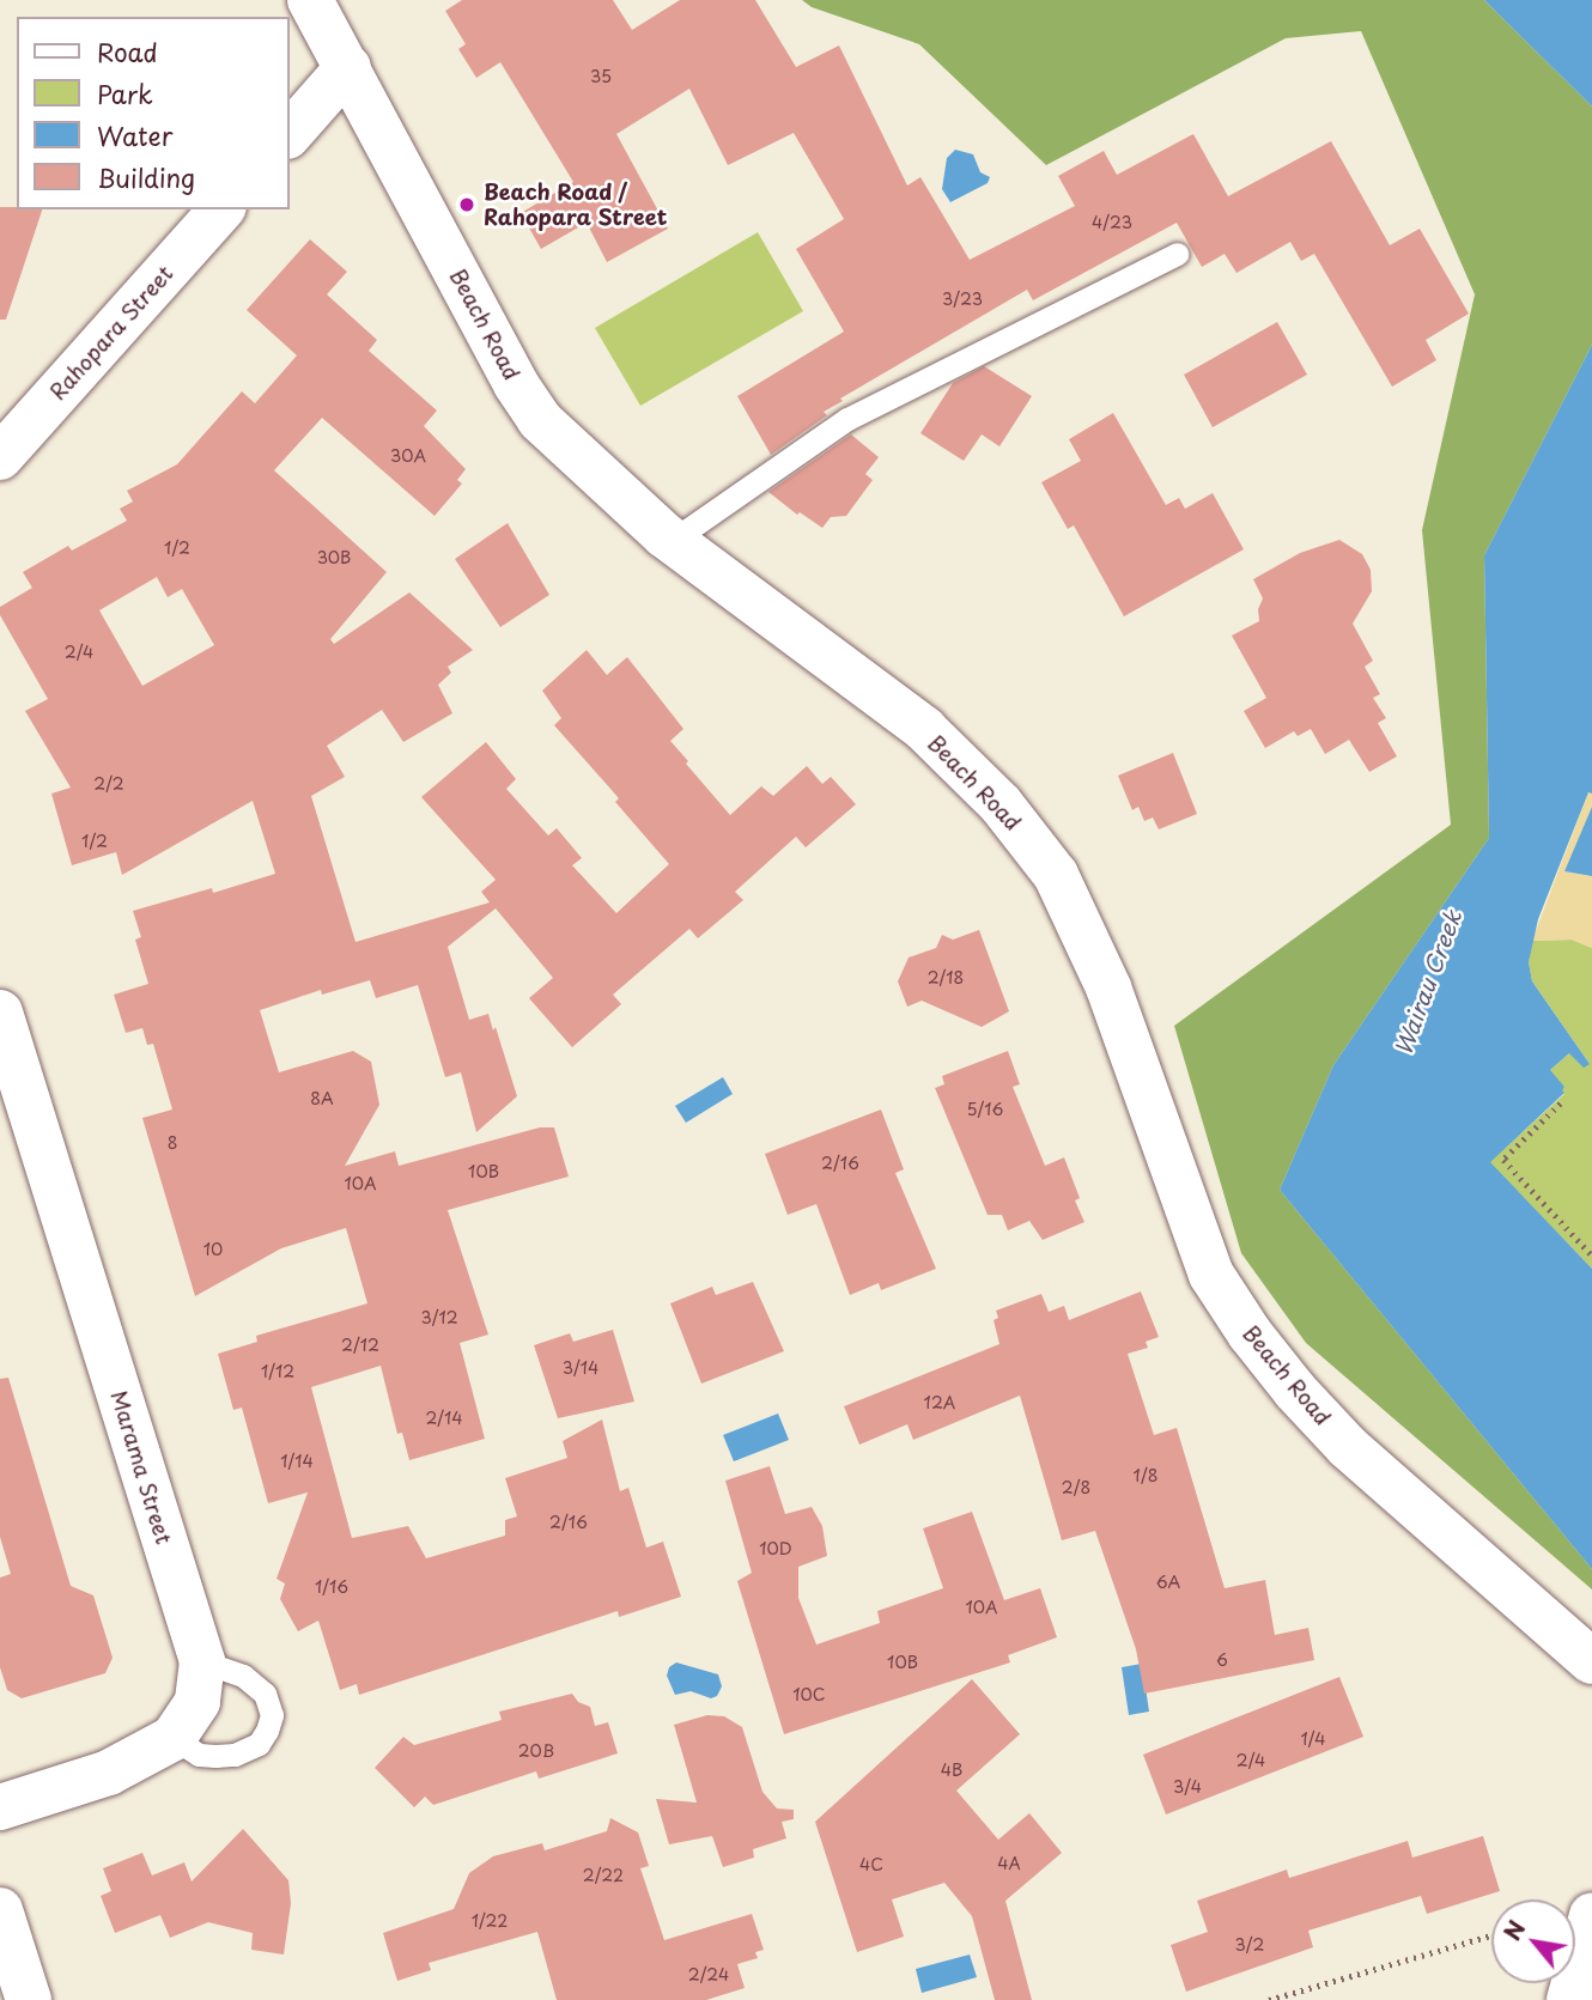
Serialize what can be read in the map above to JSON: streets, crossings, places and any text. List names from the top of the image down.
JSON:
{
  "streets": {
    "main road": ["Beach Road", "Rahopara Street", "Marama Street"]
  },
  "water": ["Wairau Creek"],
  "places": ["Beach Road / Rahopara Street"],
  "house_numbers": [
    "35",
    "4/23",
    "3/23",
    "30A",
    "1/2",
    "30B",
    "2/4",
    "2/2",
    "1/2",
    "2/18",
    "8A",
    "5/16",
    "8",
    "2/16",
    "10B",
    "10A",
    "10",
    "3/12",
    "2/12",
    "3/14",
    "1/12",
    "12A",
    "2/14",
    "1/14",
    "1/8",
    "2/8",
    "2/16",
    "10D",
    "6A",
    "1/16",
    "10A",
    "6",
    "10B",
    "10C",
    "1/4",
    "20B",
    "2/4",
    "4B",
    "3/4",
    "4A",
    "4C",
    "2/22",
    "1/22",
    "3/2",
    "2/24"
  ],
  "legend": [
    "Road",
    "Park",
    "Water",
    "Building"
  ],
  "north": "top left"
}
